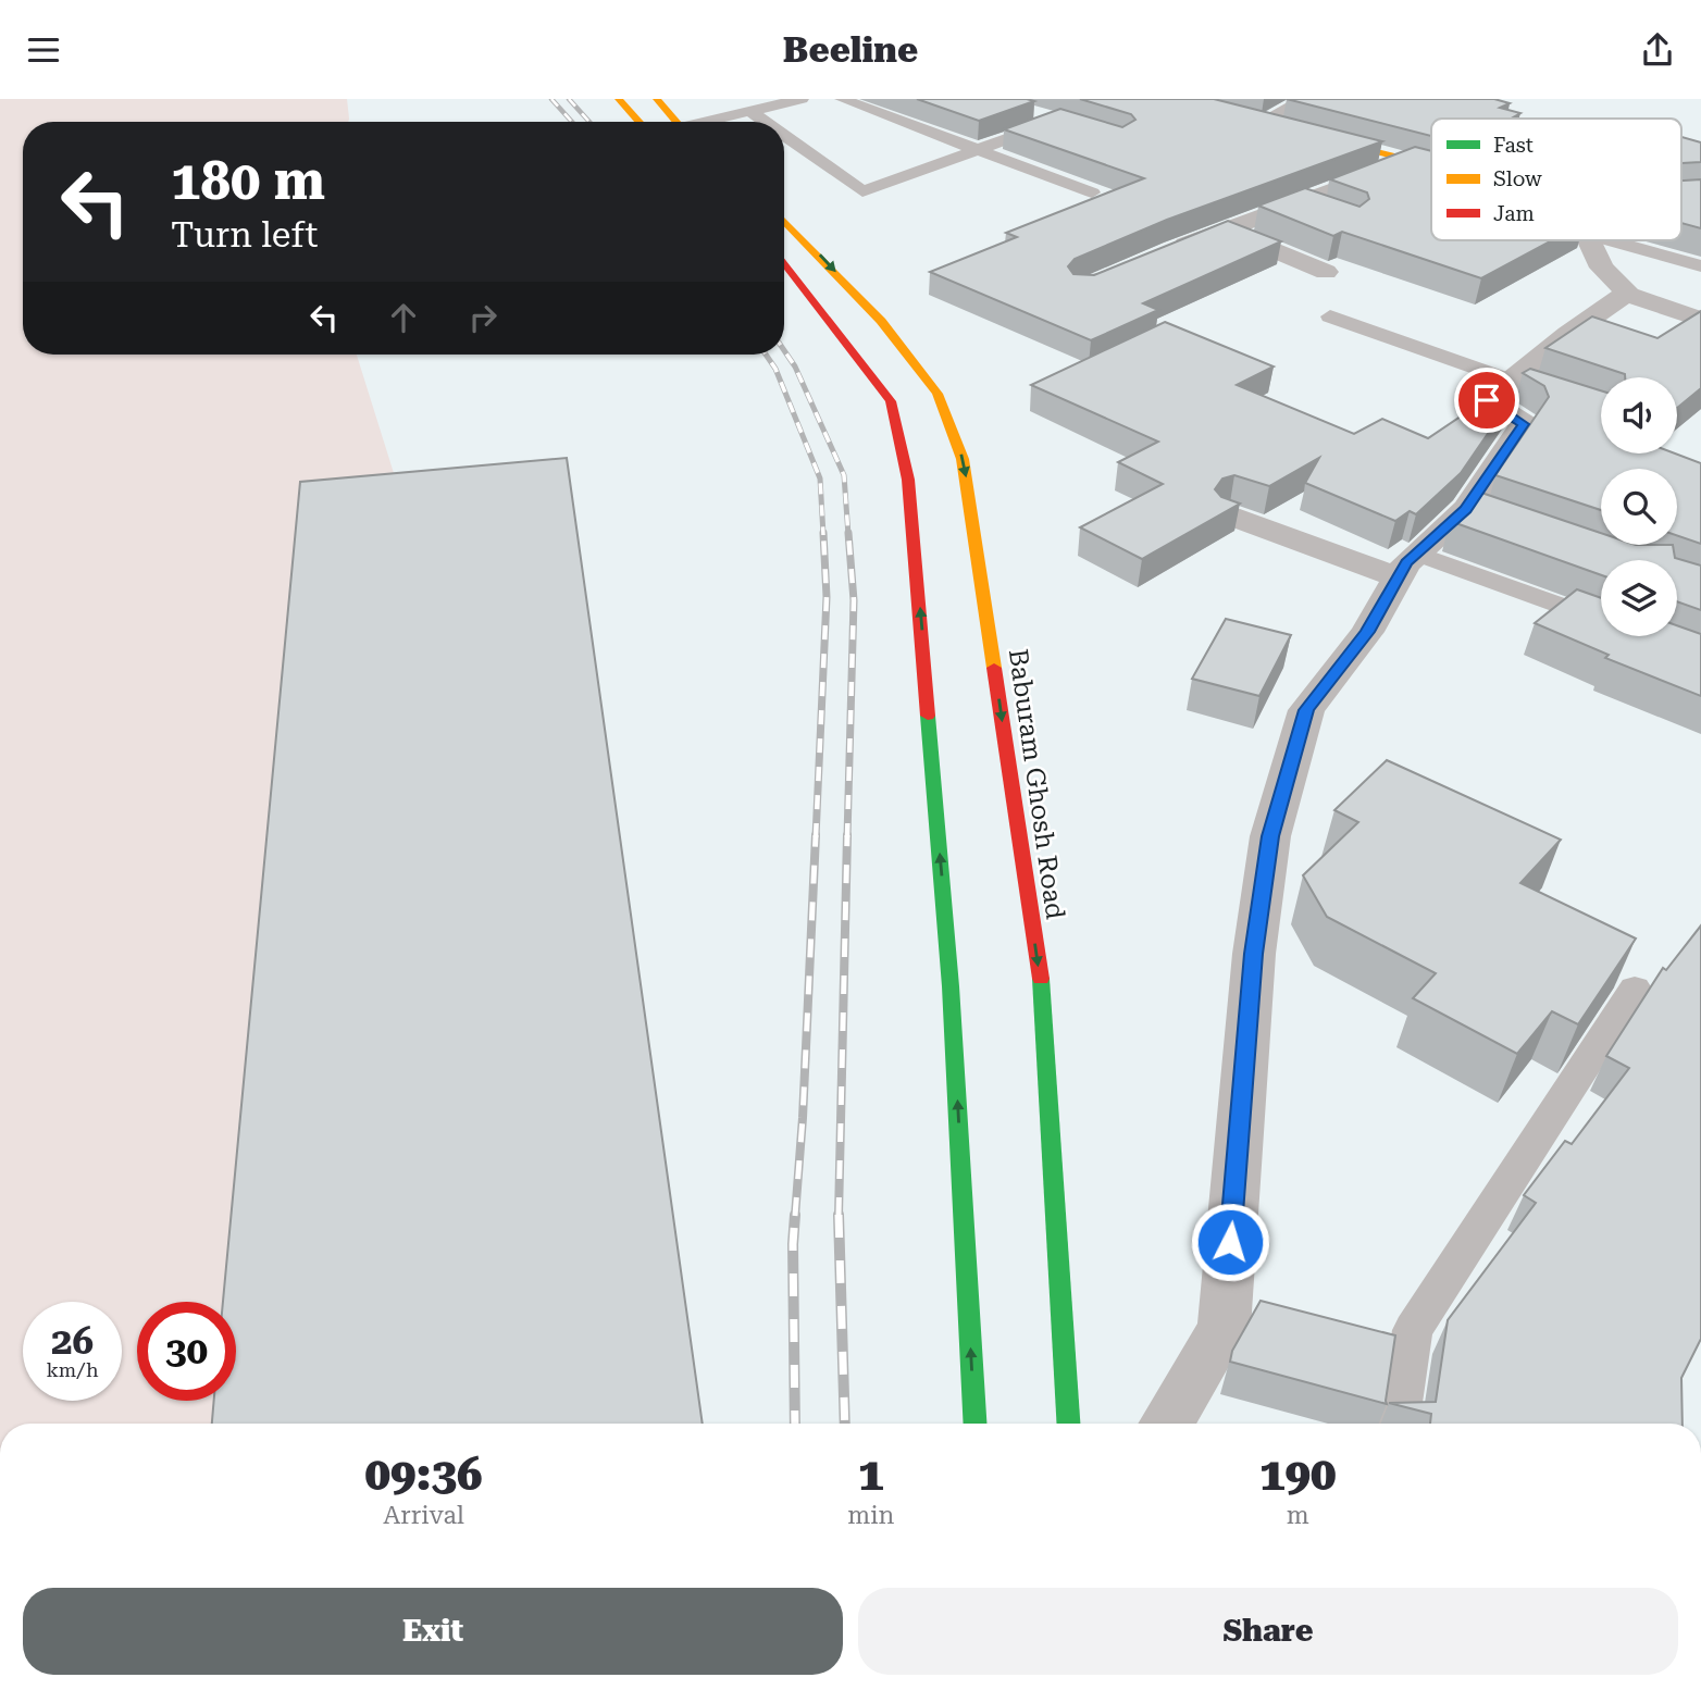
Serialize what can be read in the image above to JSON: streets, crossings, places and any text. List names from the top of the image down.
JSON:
{
  "streets": {
    "main road": ["Baburam Ghosh Road"]
  },
  "legend": ["Fast", "Slow", "Jam"],
  "page": {
    "header": "Beeline",
    "turn": ["180 m", "Turn left"],
    "speed": "26 km/h",
    "limit": "30",
    "eta": [
      "09:36",
      "Arrival",
      "1",
      "min",
      "190",
      "m"
    ],
    "buttons": ["Exit", "Share"]
  }
}
